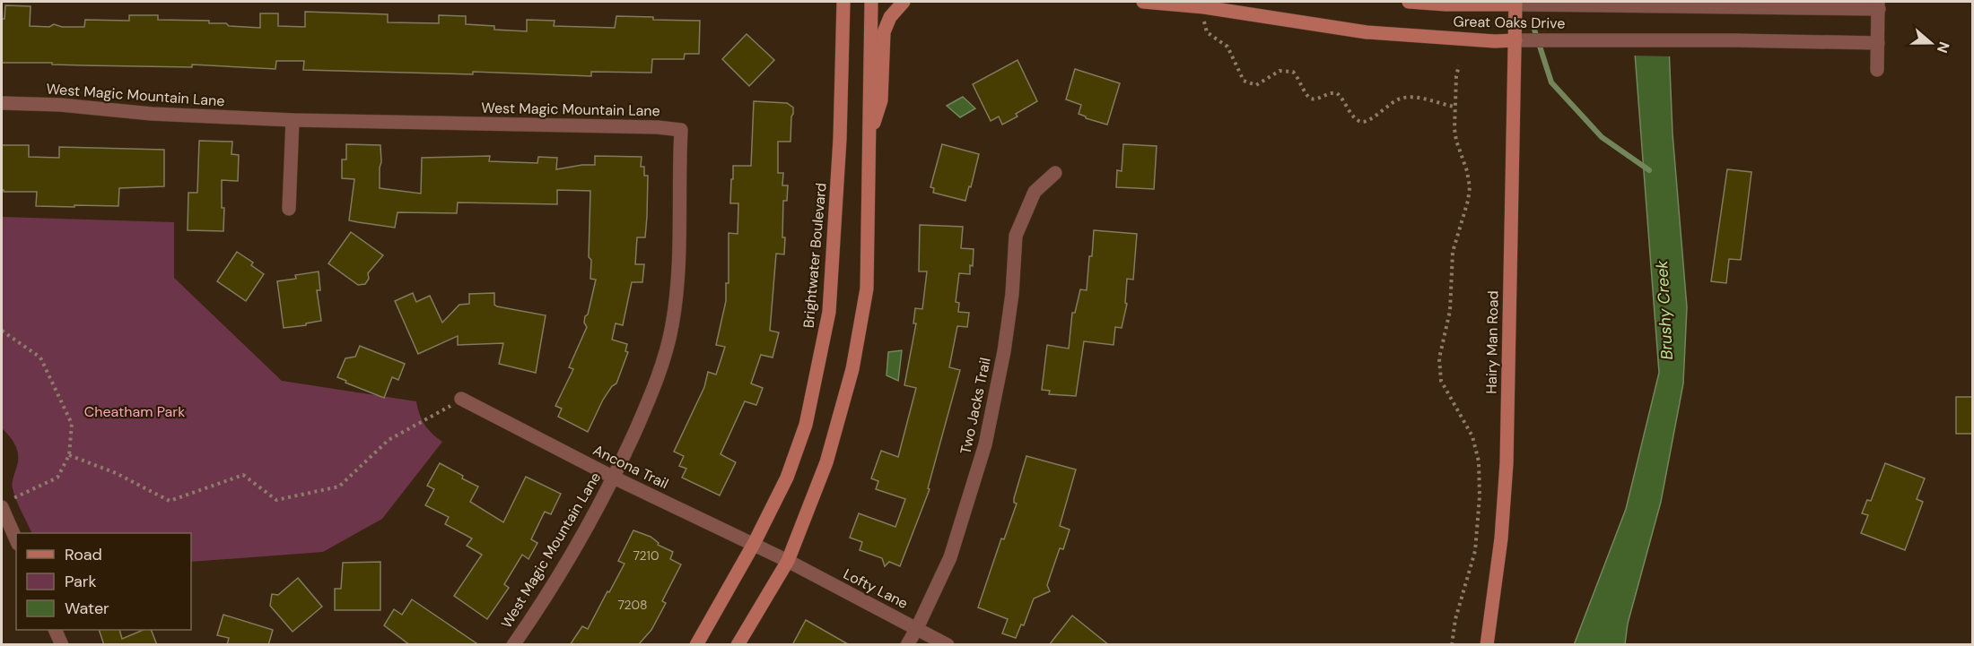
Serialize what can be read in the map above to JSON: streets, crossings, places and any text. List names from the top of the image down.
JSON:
{
  "streets": {
    "street": [
      "Great Oaks Drive",
      "West Magic Mountain Lane",
      "Brightwater Boulevard",
      "Hairy Man Road",
      "Two Jacks Trail",
      "Ancona Trail",
      "Lofty Lane"
    ]
  },
  "crossings": [
    ["Great Oaks Drive", "Hairy Man Road"],
    ["West Magic Mountain Lane", "Ancona Trail"],
    ["Brightwater Boulevard", "Ancona Trail"],
    ["Two Jacks Trail", "Lofty Lane"],
    ["Ancona Trail", "Lofty Lane"]
  ],
  "water": ["Brushy Creek"],
  "parks": ["Cheatham Park"],
  "house_numbers": ["7210", "7208"],
  "legend": ["Road", "Park", "Water"],
  "north": "right"
}
